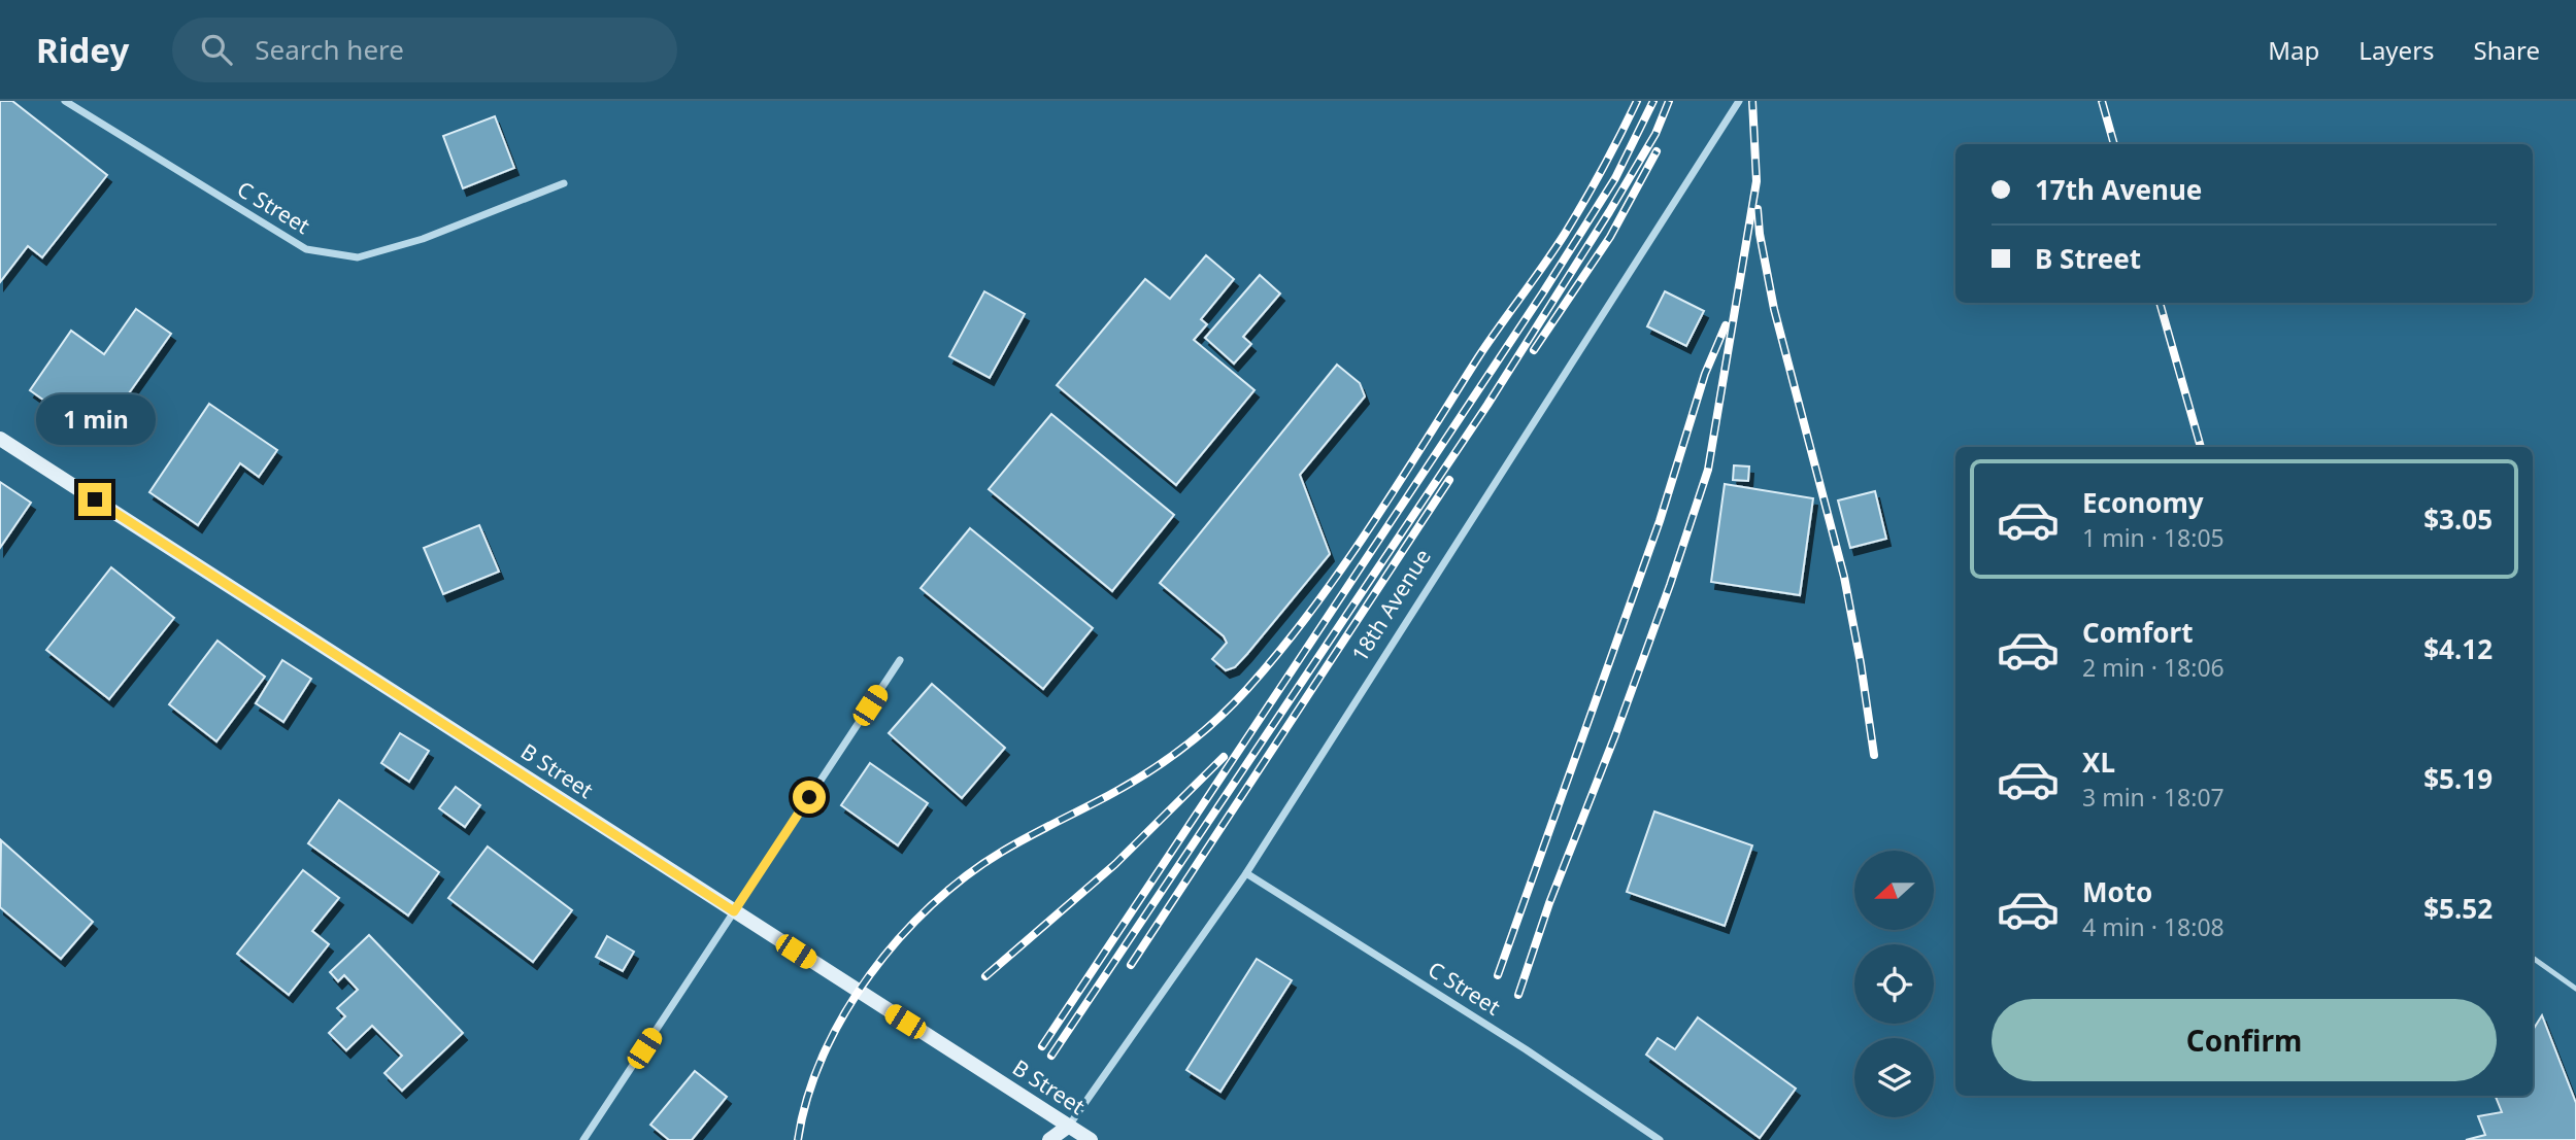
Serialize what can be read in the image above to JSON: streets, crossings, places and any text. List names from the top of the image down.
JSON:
{
  "streets": {
    "street": ["C Street", "18th Avenue", "B Street"]
  },
  "crossings": [
    ["C Street", "18th Avenue"],
    ["18th Avenue", "B Street"]
  ],
  "north": "left",
  "page": {
    "header": "Ridey",
    "search": "Search here",
    "nav": ["Map", "Layers", "Share"],
    "banner": ["17th Avenue", "B Street"],
    "bubble": "1 min",
    "list": [
      {
        "name": "Economy",
        "note": "1 min · 18:05",
        "value": "$3.05"
      },
      {
        "name": "Comfort",
        "note": "2 min · 18:06",
        "value": "$4.12"
      },
      {
        "name": "XL",
        "note": "3 min · 18:07",
        "value": "$5.19"
      },
      {
        "name": "Moto",
        "note": "4 min · 18:08",
        "value": "$5.52"
      }
    ],
    "buttons": "Confirm"
  }
}
